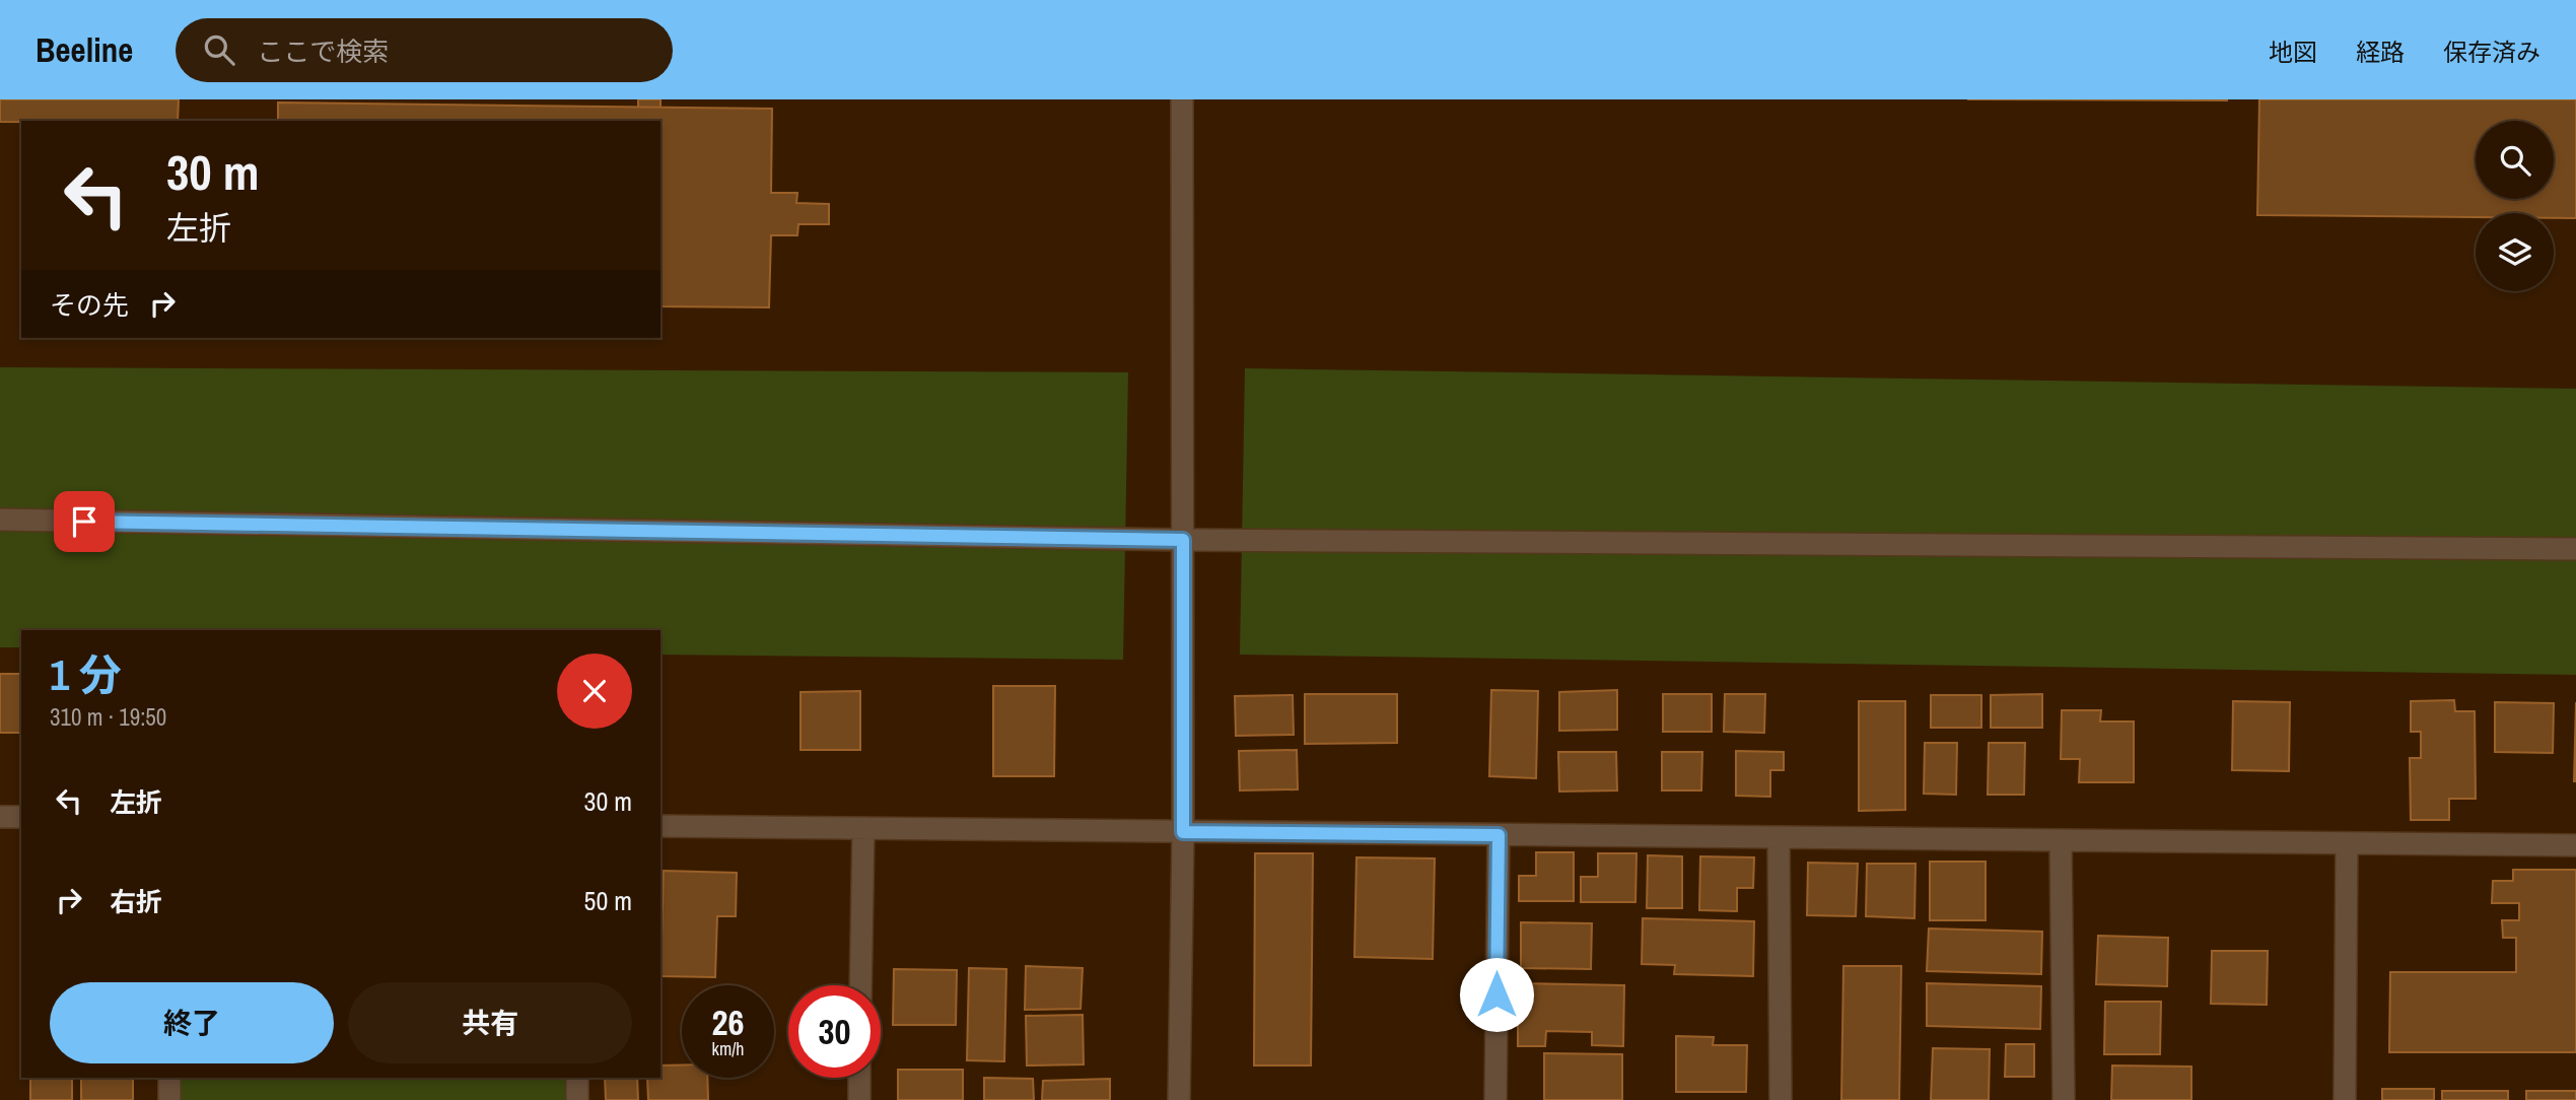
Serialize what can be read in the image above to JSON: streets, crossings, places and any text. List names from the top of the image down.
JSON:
{
  "page": {
    "header": "Beeline",
    "search": "ここで検索",
    "nav": ["地図", "経路", "保存済み"],
    "turn": ["30 m", "左折"],
    "then": "その先",
    "heading": ["1 分", "310 m · 19:50"],
    "list": [
      {
        "name": "左折",
        "value": "30 m"
      },
      {
        "name": "右折",
        "value": "50 m"
      }
    ],
    "buttons": ["終了", "共有"],
    "speed": "26 km/h",
    "limit": "30"
  }
}
